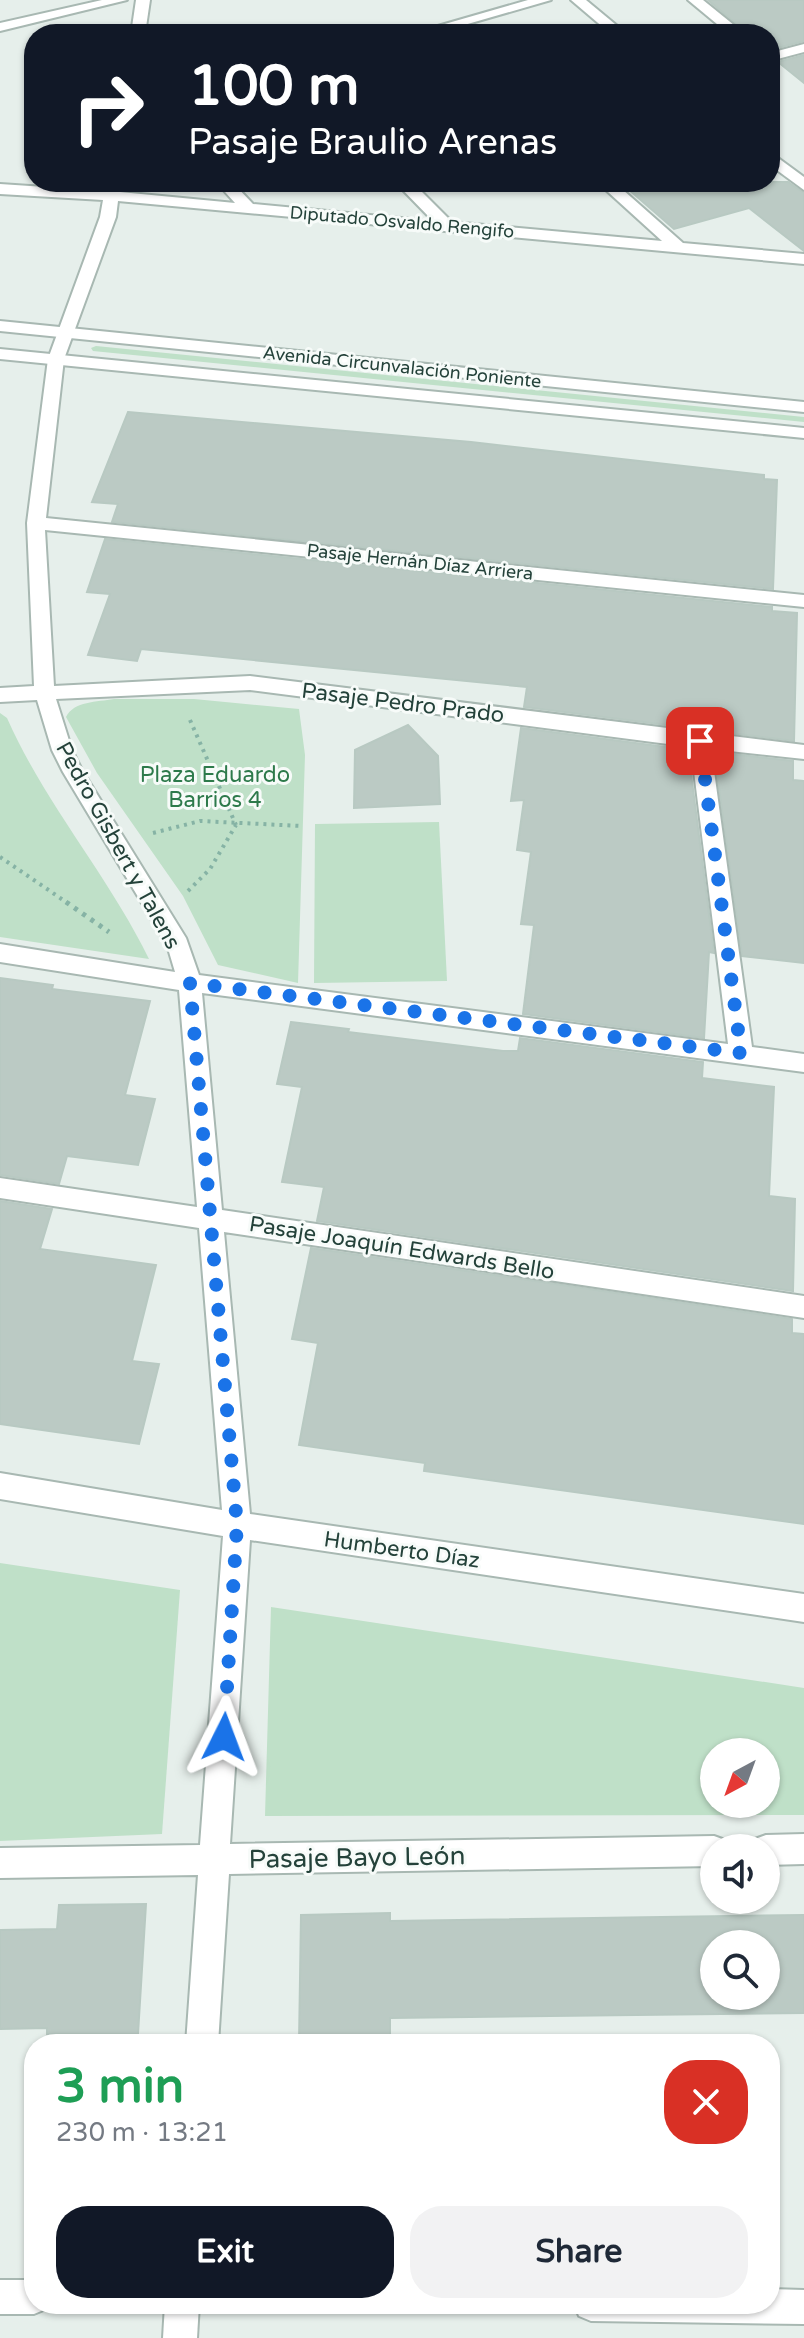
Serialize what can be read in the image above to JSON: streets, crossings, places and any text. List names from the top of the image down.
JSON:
{
  "streets": {
    "street": [
      "Diputado Osvaldo Rengifo",
      "Avenida Circunvalación Poniente",
      "Pasaje Hernán Díaz Arriera",
      "Pasaje Pedro Prado",
      "Pedro Gisbert y Talens",
      "Pasaje Joaquín Edwards Bello",
      "Humberto Díaz",
      "Pasaje Bayo León"
    ]
  },
  "crossings": [
    ["Avenida Circunvalación Poniente", "Pedro Gisbert y Talens"],
    ["Pasaje Hernán Díaz Arriera", "Pedro Gisbert y Talens"],
    ["Pasaje Pedro Prado", "Pedro Gisbert y Talens"],
    ["Pedro Gisbert y Talens", "Pasaje Joaquín Edwards Bello"],
    ["Pedro Gisbert y Talens", "Humberto Díaz"],
    ["Pedro Gisbert y Talens", "Pasaje Bayo León"]
  ],
  "parks": ["Plaza Eduardo Barrios 4"],
  "north": "bottom left",
  "page": {
    "turn": ["100 m", "Pasaje Braulio Arenas"],
    "heading": ["3 min", "230 m · 13:21"],
    "buttons": ["Exit", "Share"]
  }
}
